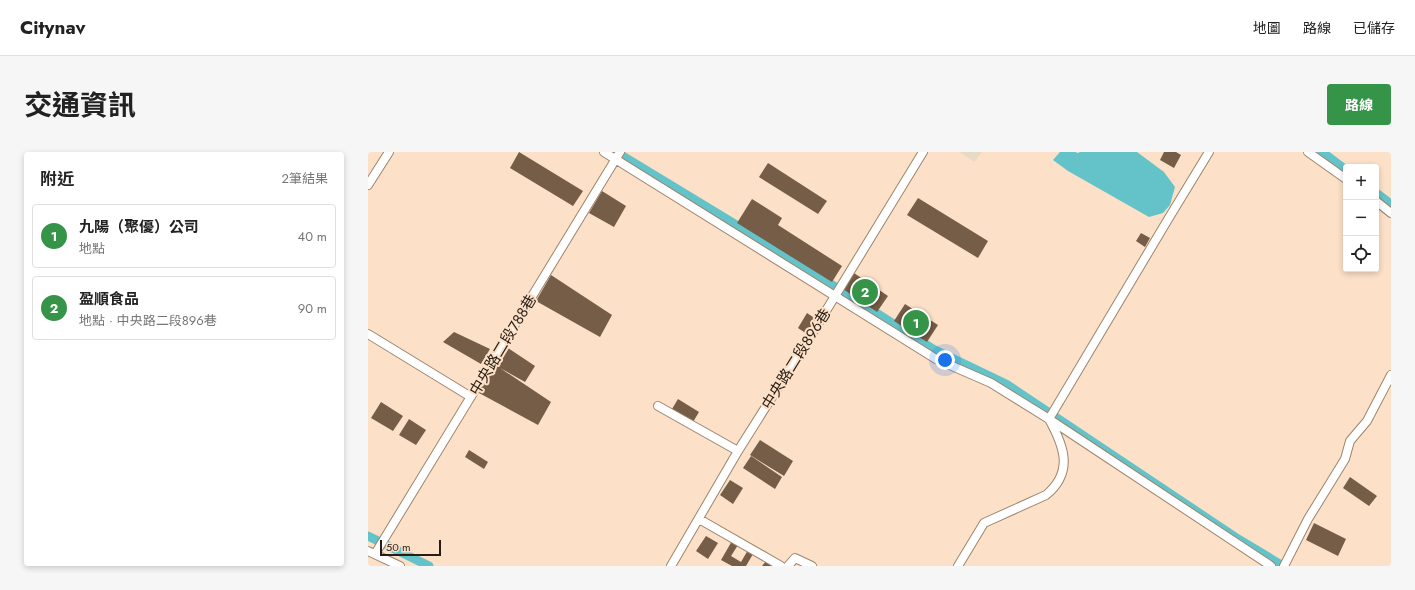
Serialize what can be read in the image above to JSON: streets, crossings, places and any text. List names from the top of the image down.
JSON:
{
  "streets": {
    "street": ["中央路二段788巷", "中央路二段896巷"]
  },
  "scale_bar": "50 m",
  "page": {
    "header": "Citynav",
    "nav": ["地圖", "路線", "已儲存"],
    "title": "交通資訊",
    "buttons": "路線",
    "heading": ["附近", "2筆結果"],
    "map_buttons": ["+", "−"],
    "list": [
      {
        "mark": "1",
        "name": "九陽（聚優）公司",
        "note": "地點",
        "value": "40 m"
      },
      {
        "mark": "2",
        "name": "盈順食品",
        "note": "地點 · 中央路二段896巷",
        "value": "90 m"
      }
    ],
    "pins": ["2", "1"],
    "scale": "50 m"
  }
}
